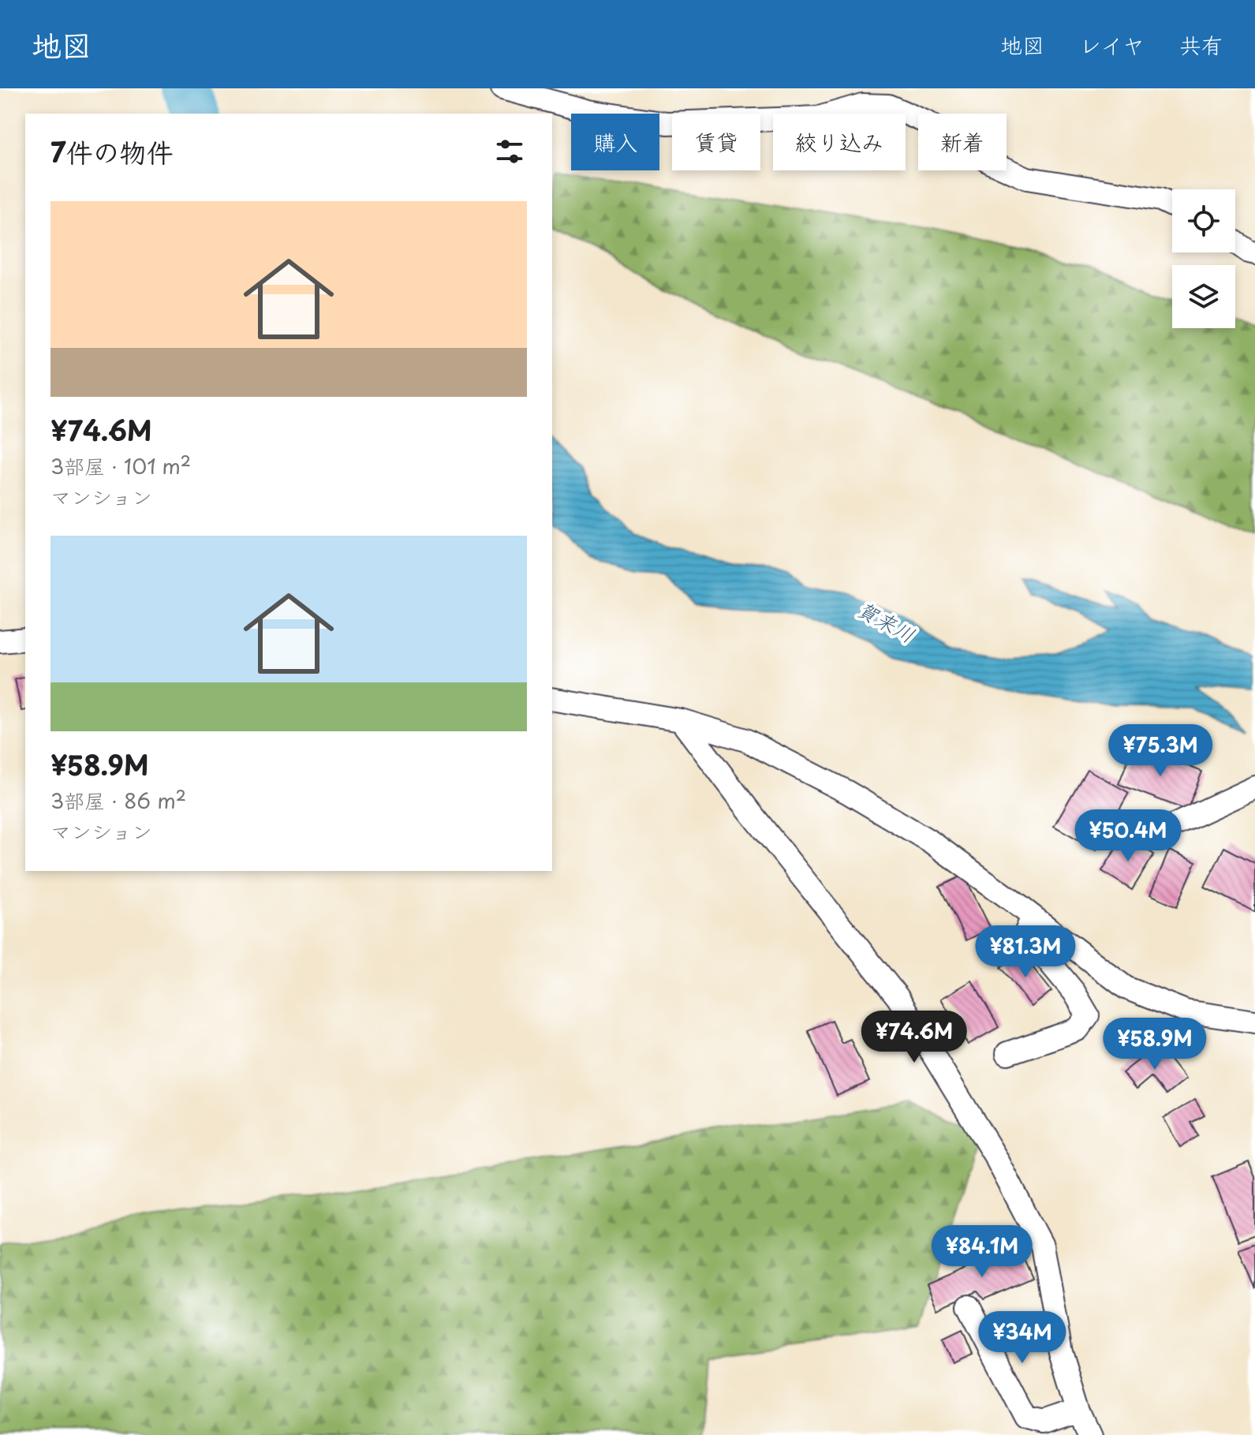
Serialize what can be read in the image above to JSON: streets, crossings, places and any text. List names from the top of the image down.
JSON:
{
  "water": ["賀来川"],
  "page": {
    "header": "地図",
    "nav": ["地図", "レイヤ", "共有"],
    "chip": [
      "購入",
      "賃貸",
      "絞り込み",
      "新着"
    ],
    "heading": "7件の物件",
    "list": [
      {
        "name": "¥74.6M",
        "note": "3部屋 · 101 m² · マンション"
      },
      {
        "name": "¥58.9M",
        "note": "3部屋 · 86 m² · マンション"
      }
    ],
    "price": [
      "¥75.3M",
      "¥50.4M",
      "¥81.3M",
      "¥74.6M",
      "¥58.9M",
      "¥84.1M",
      "¥34M"
    ]
  }
}
